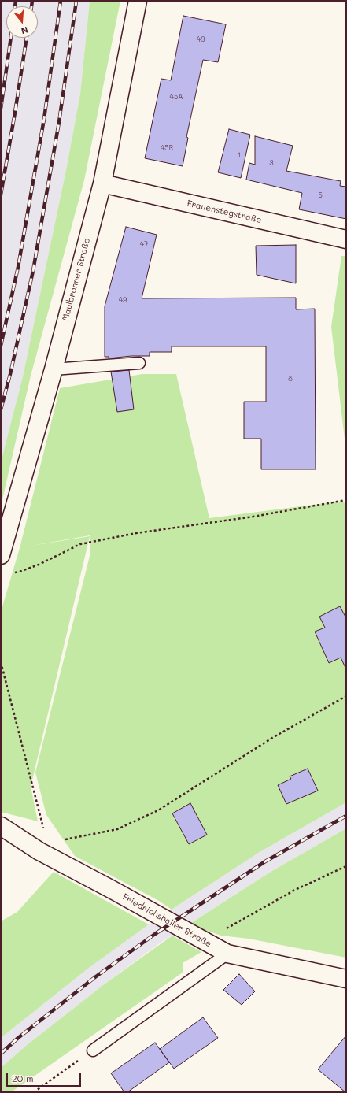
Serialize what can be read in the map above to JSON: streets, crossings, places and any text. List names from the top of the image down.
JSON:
{
  "streets": {
    "street": ["Frauenstegstraße", "Maulbronner Straße", "Friedrichshaller Straße"]
  },
  "crossings": [
    ["Frauenstegstraße", "Maulbronner Straße"]
  ],
  "house_numbers": [
    "43",
    "45A",
    "45B",
    "1",
    "3",
    "5",
    "47",
    "49",
    "8"
  ],
  "scale_bar": "20 m",
  "north": "bottom"
}
